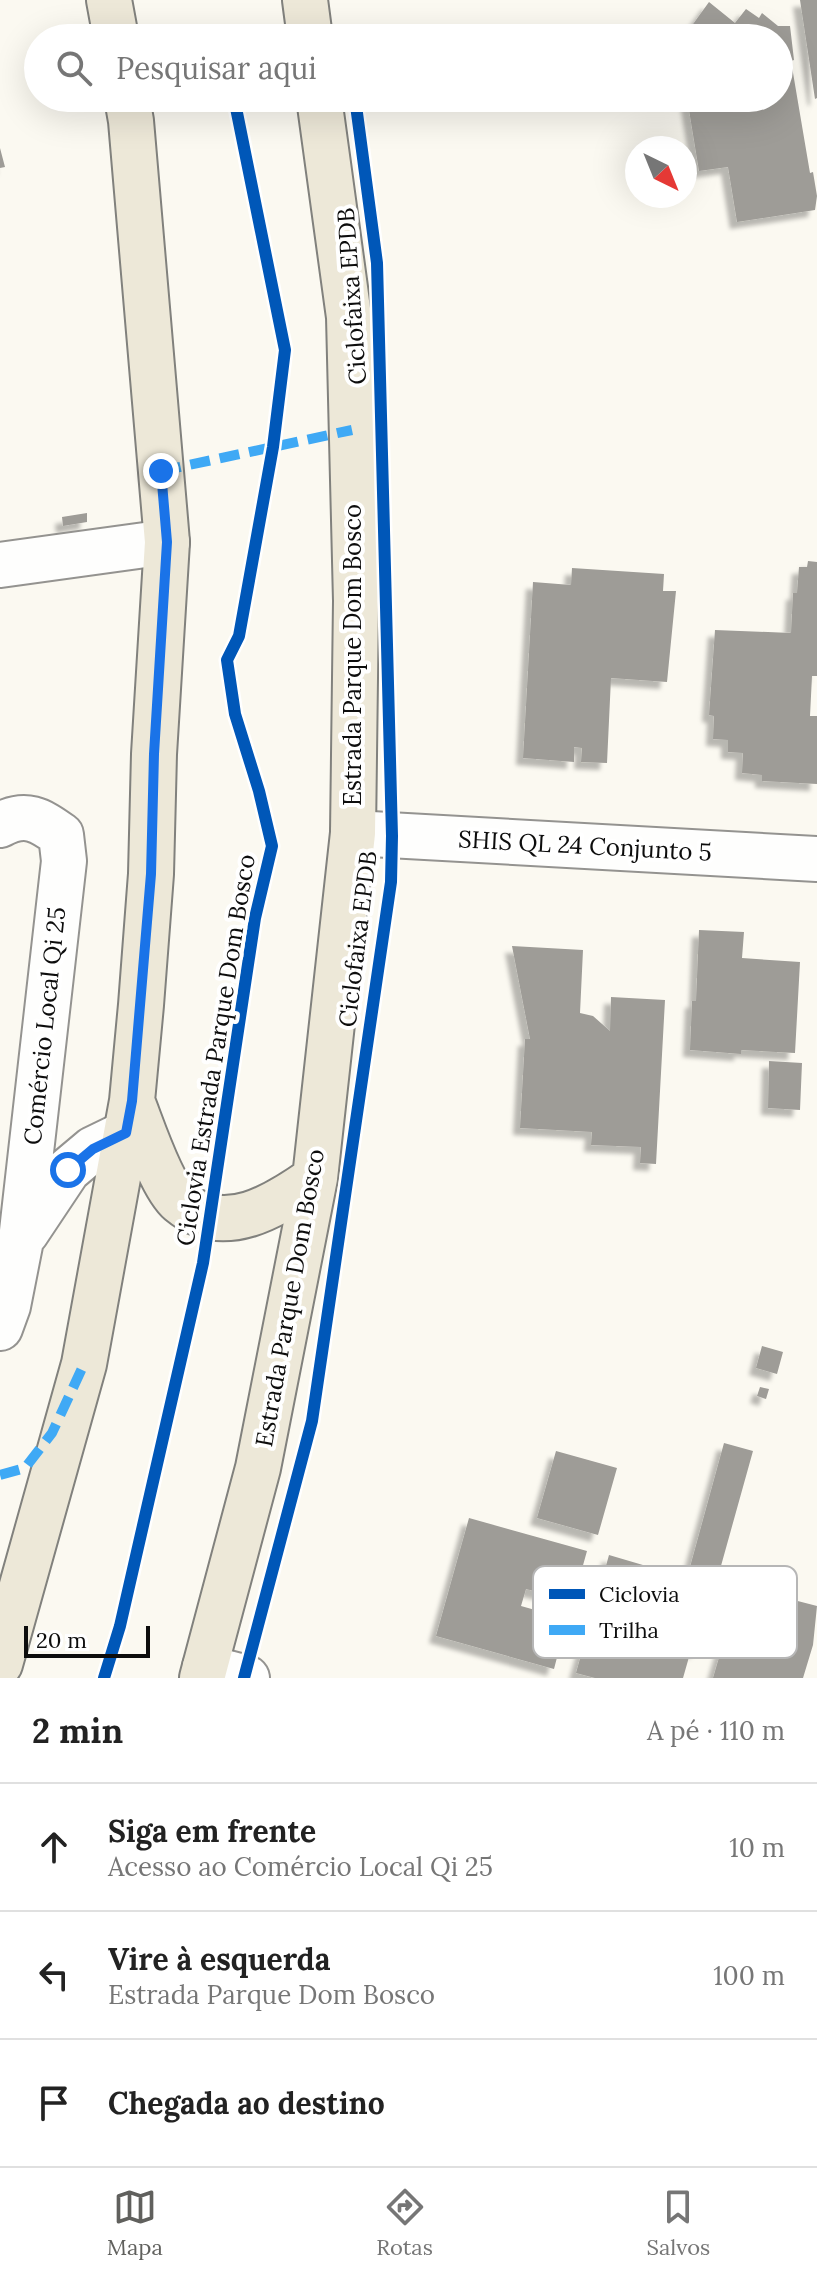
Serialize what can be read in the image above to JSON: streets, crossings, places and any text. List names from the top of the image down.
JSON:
{
  "streets": {
    "main road": ["Estrada Parque Dom Bosco"],
    "street": ["SHIS QL 24 Conjunto 5", "Comércio Local Qi 25"],
    "cycle path": ["Ciclofaixa EPDB", "Ciclovia Estrada Parque Dom Bosco"]
  },
  "crossings": [
    ["Estrada Parque Dom Bosco", "SHIS QL 24 Conjunto 5"]
  ],
  "legend": ["Ciclovia", "Trilha"],
  "scale_bar": "20 m",
  "north": "bottom right",
  "page": {
    "search": "Pesquisar aqui",
    "scale": "20 m",
    "heading": ["2 min", "A pé · 110 m"],
    "list": [
      ["Siga em frente", "Acesso ao Comércio Local Qi 25", "10 m"],
      ["Vire à esquerda", "Estrada Parque Dom Bosco", "100 m"],
      "Chegada ao destino"
    ],
    "nav": ["Mapa", "Rotas", "Salvos"]
  }
}
